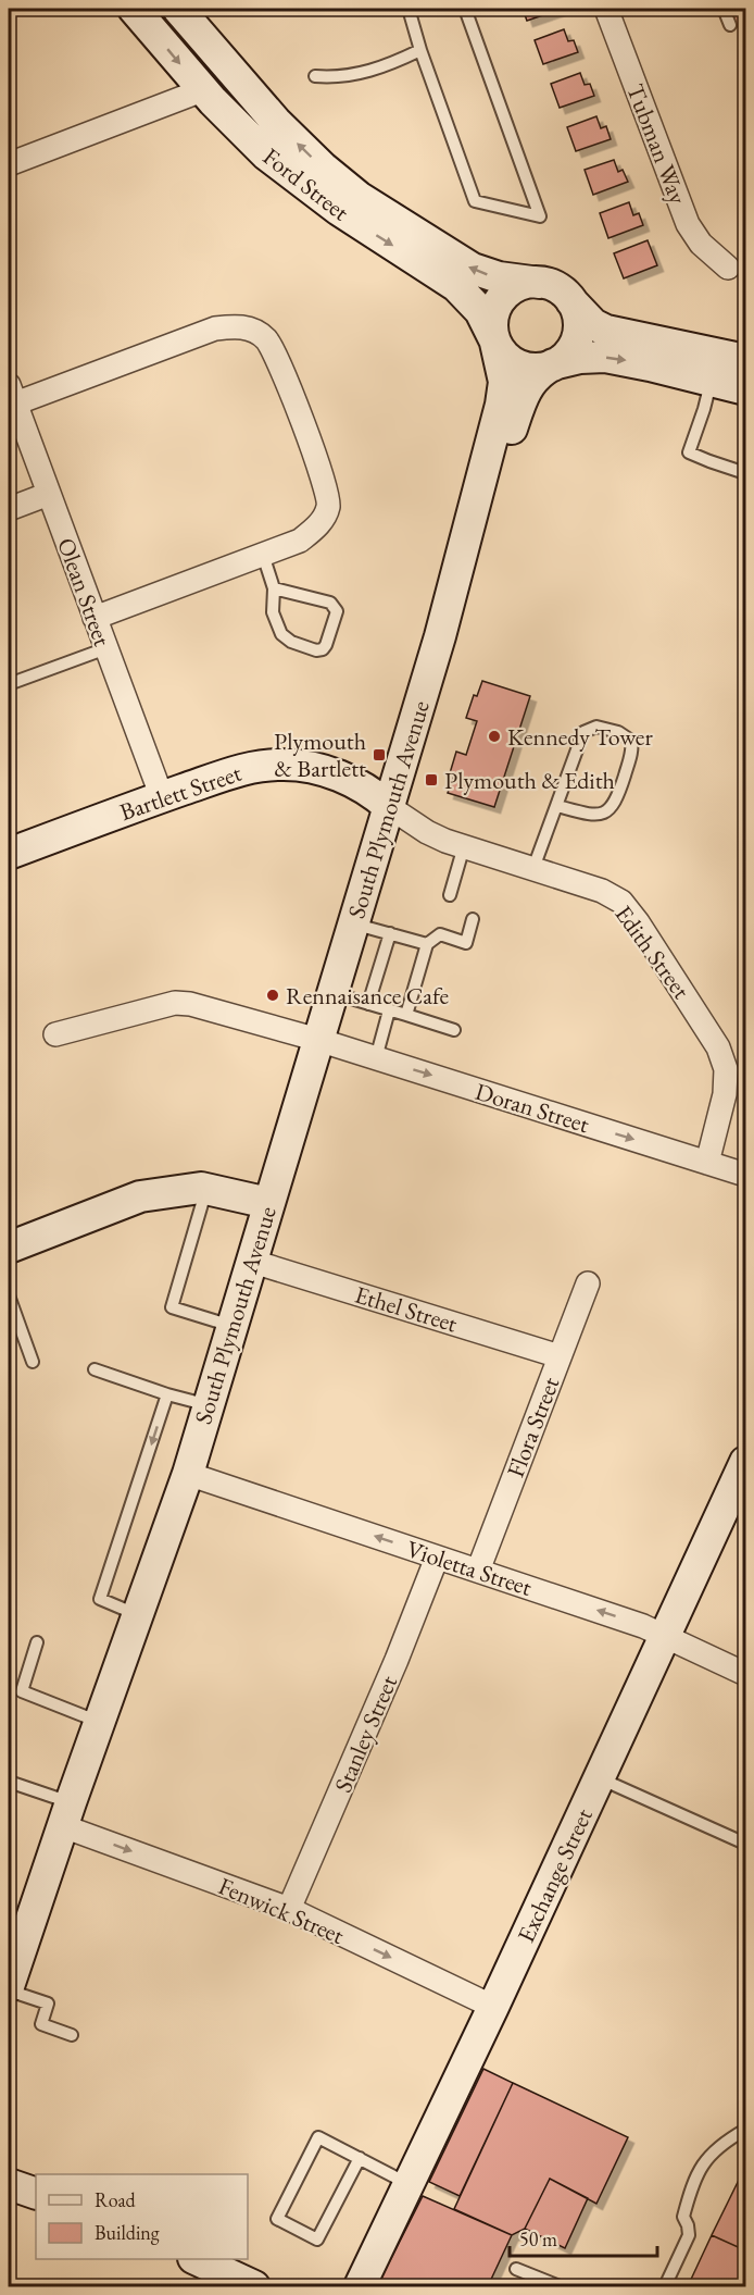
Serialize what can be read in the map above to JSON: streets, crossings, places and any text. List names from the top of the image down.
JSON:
{
  "streets": {
    "main road": [
      "Ford Street",
      "Bartlett Street",
      "South Plymouth Avenue",
      "Exchange Street"
    ],
    "street": [
      "Tubman Way",
      "Olean Street",
      "Edith Street",
      "Doran Street",
      "Ethel Street",
      "Flora Street",
      "Violetta Street",
      "Stanley Street",
      "Fenwick Street"
    ]
  },
  "crossings": [
    ["Ford Street", "South Plymouth Avenue"],
    ["Olean Street", "Bartlett Street"],
    ["Bartlett Street", "South Plymouth Avenue"],
    ["Bartlett Street", "Edith Street"],
    ["South Plymouth Avenue", "Edith Street"],
    ["South Plymouth Avenue", "Doran Street"],
    ["South Plymouth Avenue", "Ethel Street"],
    ["South Plymouth Avenue", "Violetta Street"],
    ["South Plymouth Avenue", "Fenwick Street"],
    ["Edith Street", "Doran Street"],
    ["Ethel Street", "Flora Street"],
    ["Flora Street", "Violetta Street"],
    ["Violetta Street", "Stanley Street"],
    ["Violetta Street", "Exchange Street"],
    ["Stanley Street", "Fenwick Street"],
    ["Exchange Street", "Fenwick Street"]
  ],
  "one_way": ["Doran Street", "Violetta Street", "Fenwick Street"],
  "places": {
    "other": ["Kennedy Tower", "Rennaisance Cafe"],
    "transit": ["Plymouth & Bartlett", "Plymouth & Edith"]
  },
  "legend": ["Road", "Building"],
  "scale_bar": "50 m"
}
